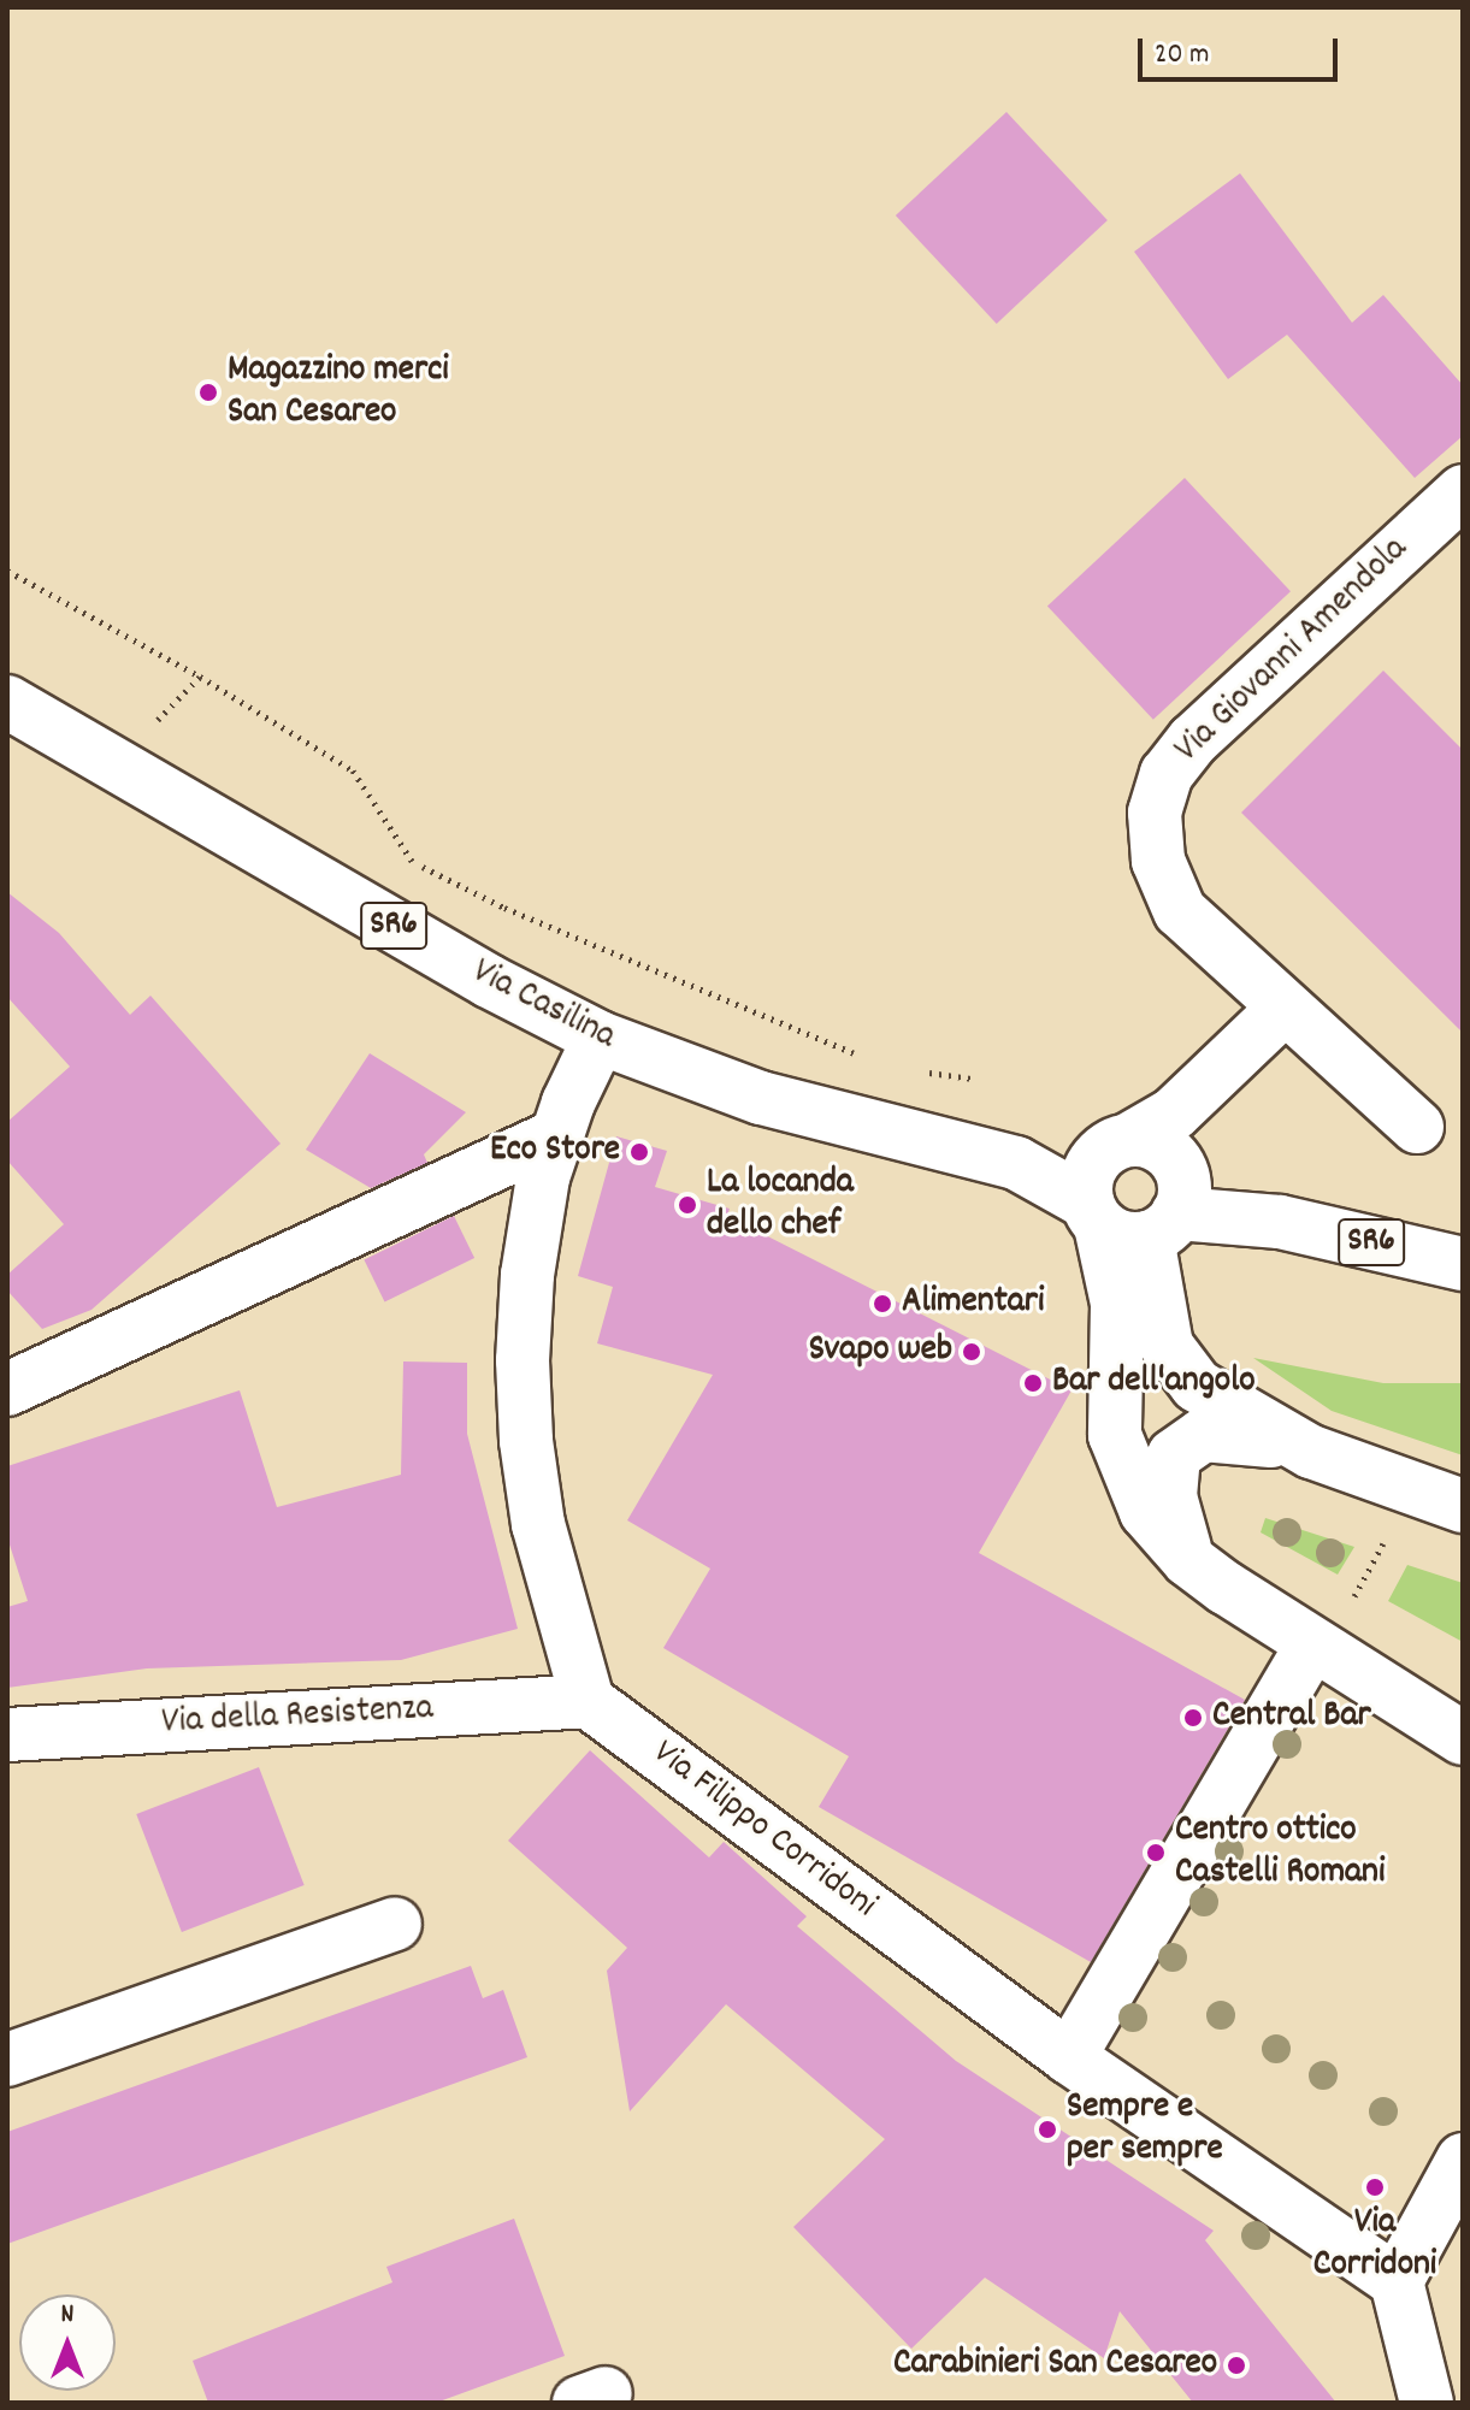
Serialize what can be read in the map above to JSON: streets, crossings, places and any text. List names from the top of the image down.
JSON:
{
  "streets": {
    "street": [
      "Via Giovanni Amendola",
      "SR6",
      "Via Casilina",
      "Via della Resistenza",
      "Via Filippo Corridoni"
    ]
  },
  "crossings": [
    ["SR6", "Via Casilina"],
    ["Via della Resistenza", "Via Filippo Corridoni"]
  ],
  "places": [
    "Magazzino merci San Cesareo",
    "Eco Store",
    "La locanda dello chef",
    "Alimentari",
    "Svapo web",
    "Bar dell'angolo",
    "Central Bar",
    "Centro ottico Castelli Romani",
    "Sempre e per sempre",
    "Via Corridoni",
    "Carabinieri San Cesareo"
  ],
  "scale_bar": "20 m",
  "north": "top"
}
